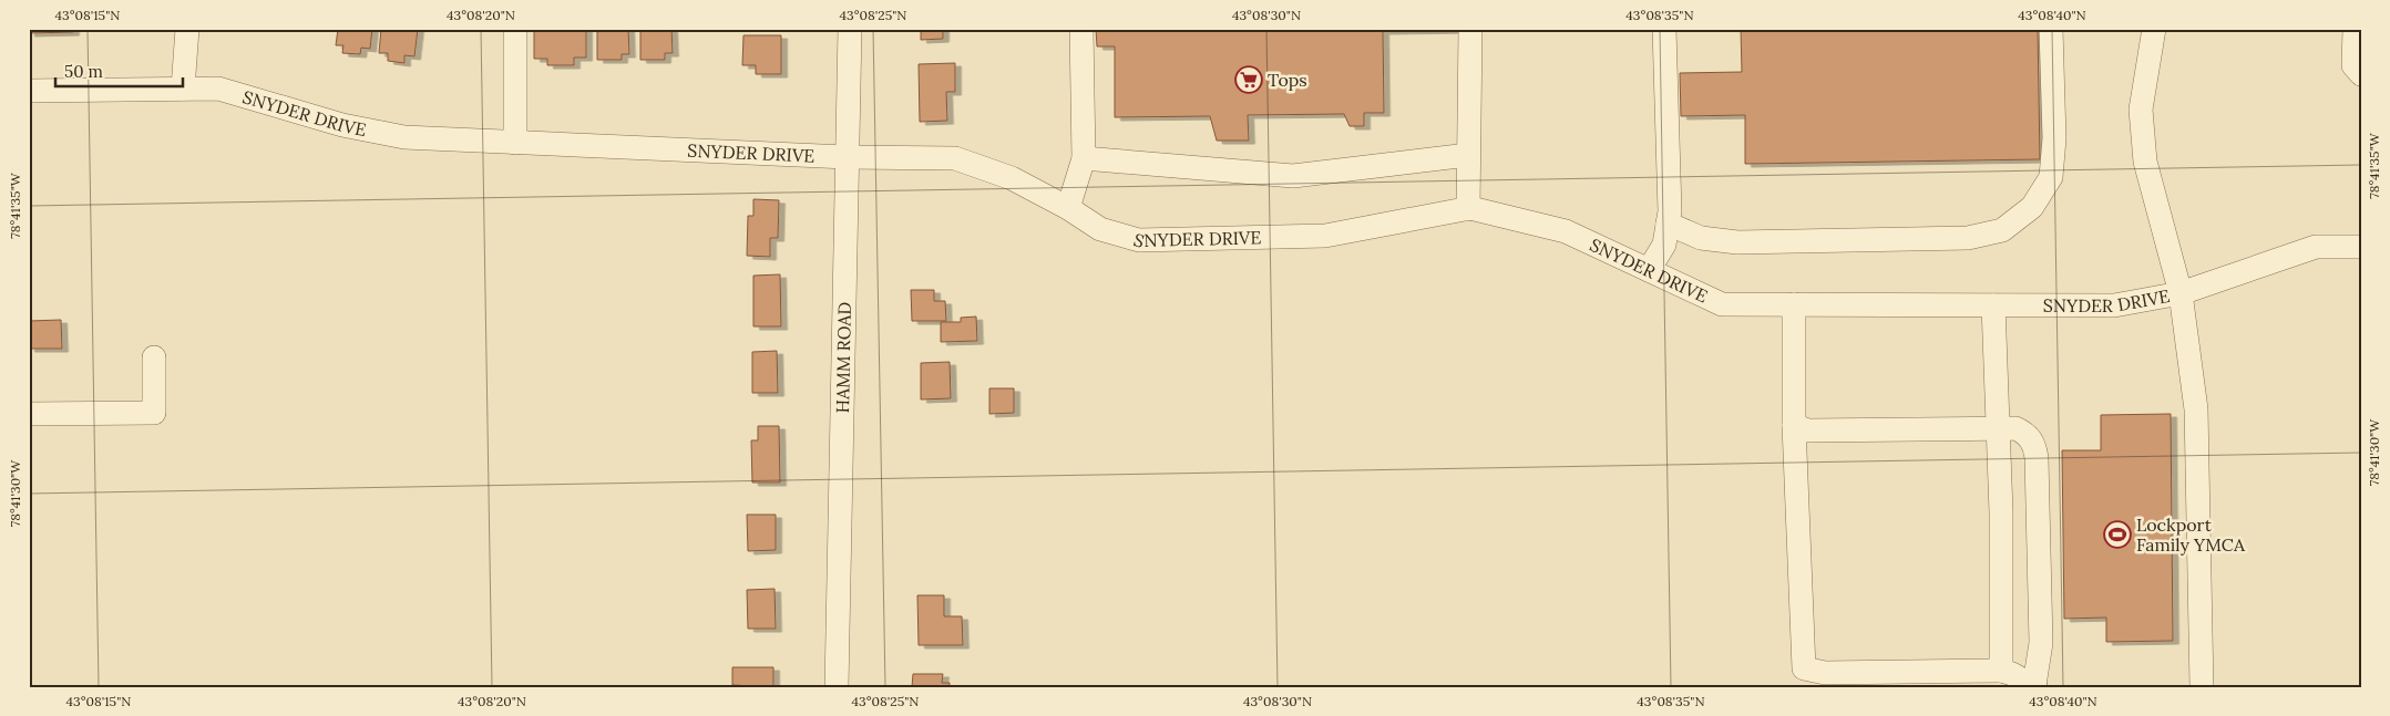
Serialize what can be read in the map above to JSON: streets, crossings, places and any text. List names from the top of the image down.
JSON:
{
  "streets": {
    "street": ["SNYDER DRIVE", "HAMM ROAD"]
  },
  "crossings": [
    ["SNYDER DRIVE", "HAMM ROAD"]
  ],
  "places": {
    "supermarket": ["Tops"],
    "sports": ["Lockport Family YMCA"]
  },
  "scale_bar": "50 m",
  "coordinates": [
    "43°08'15\"N",
    "43°08'20\"N",
    "43°08'25\"N",
    "43°08'30\"N",
    "43°08'35\"N",
    "43°08'40\"N",
    "78°41'35\"W",
    "78°41'30\"W"
  ]
}
